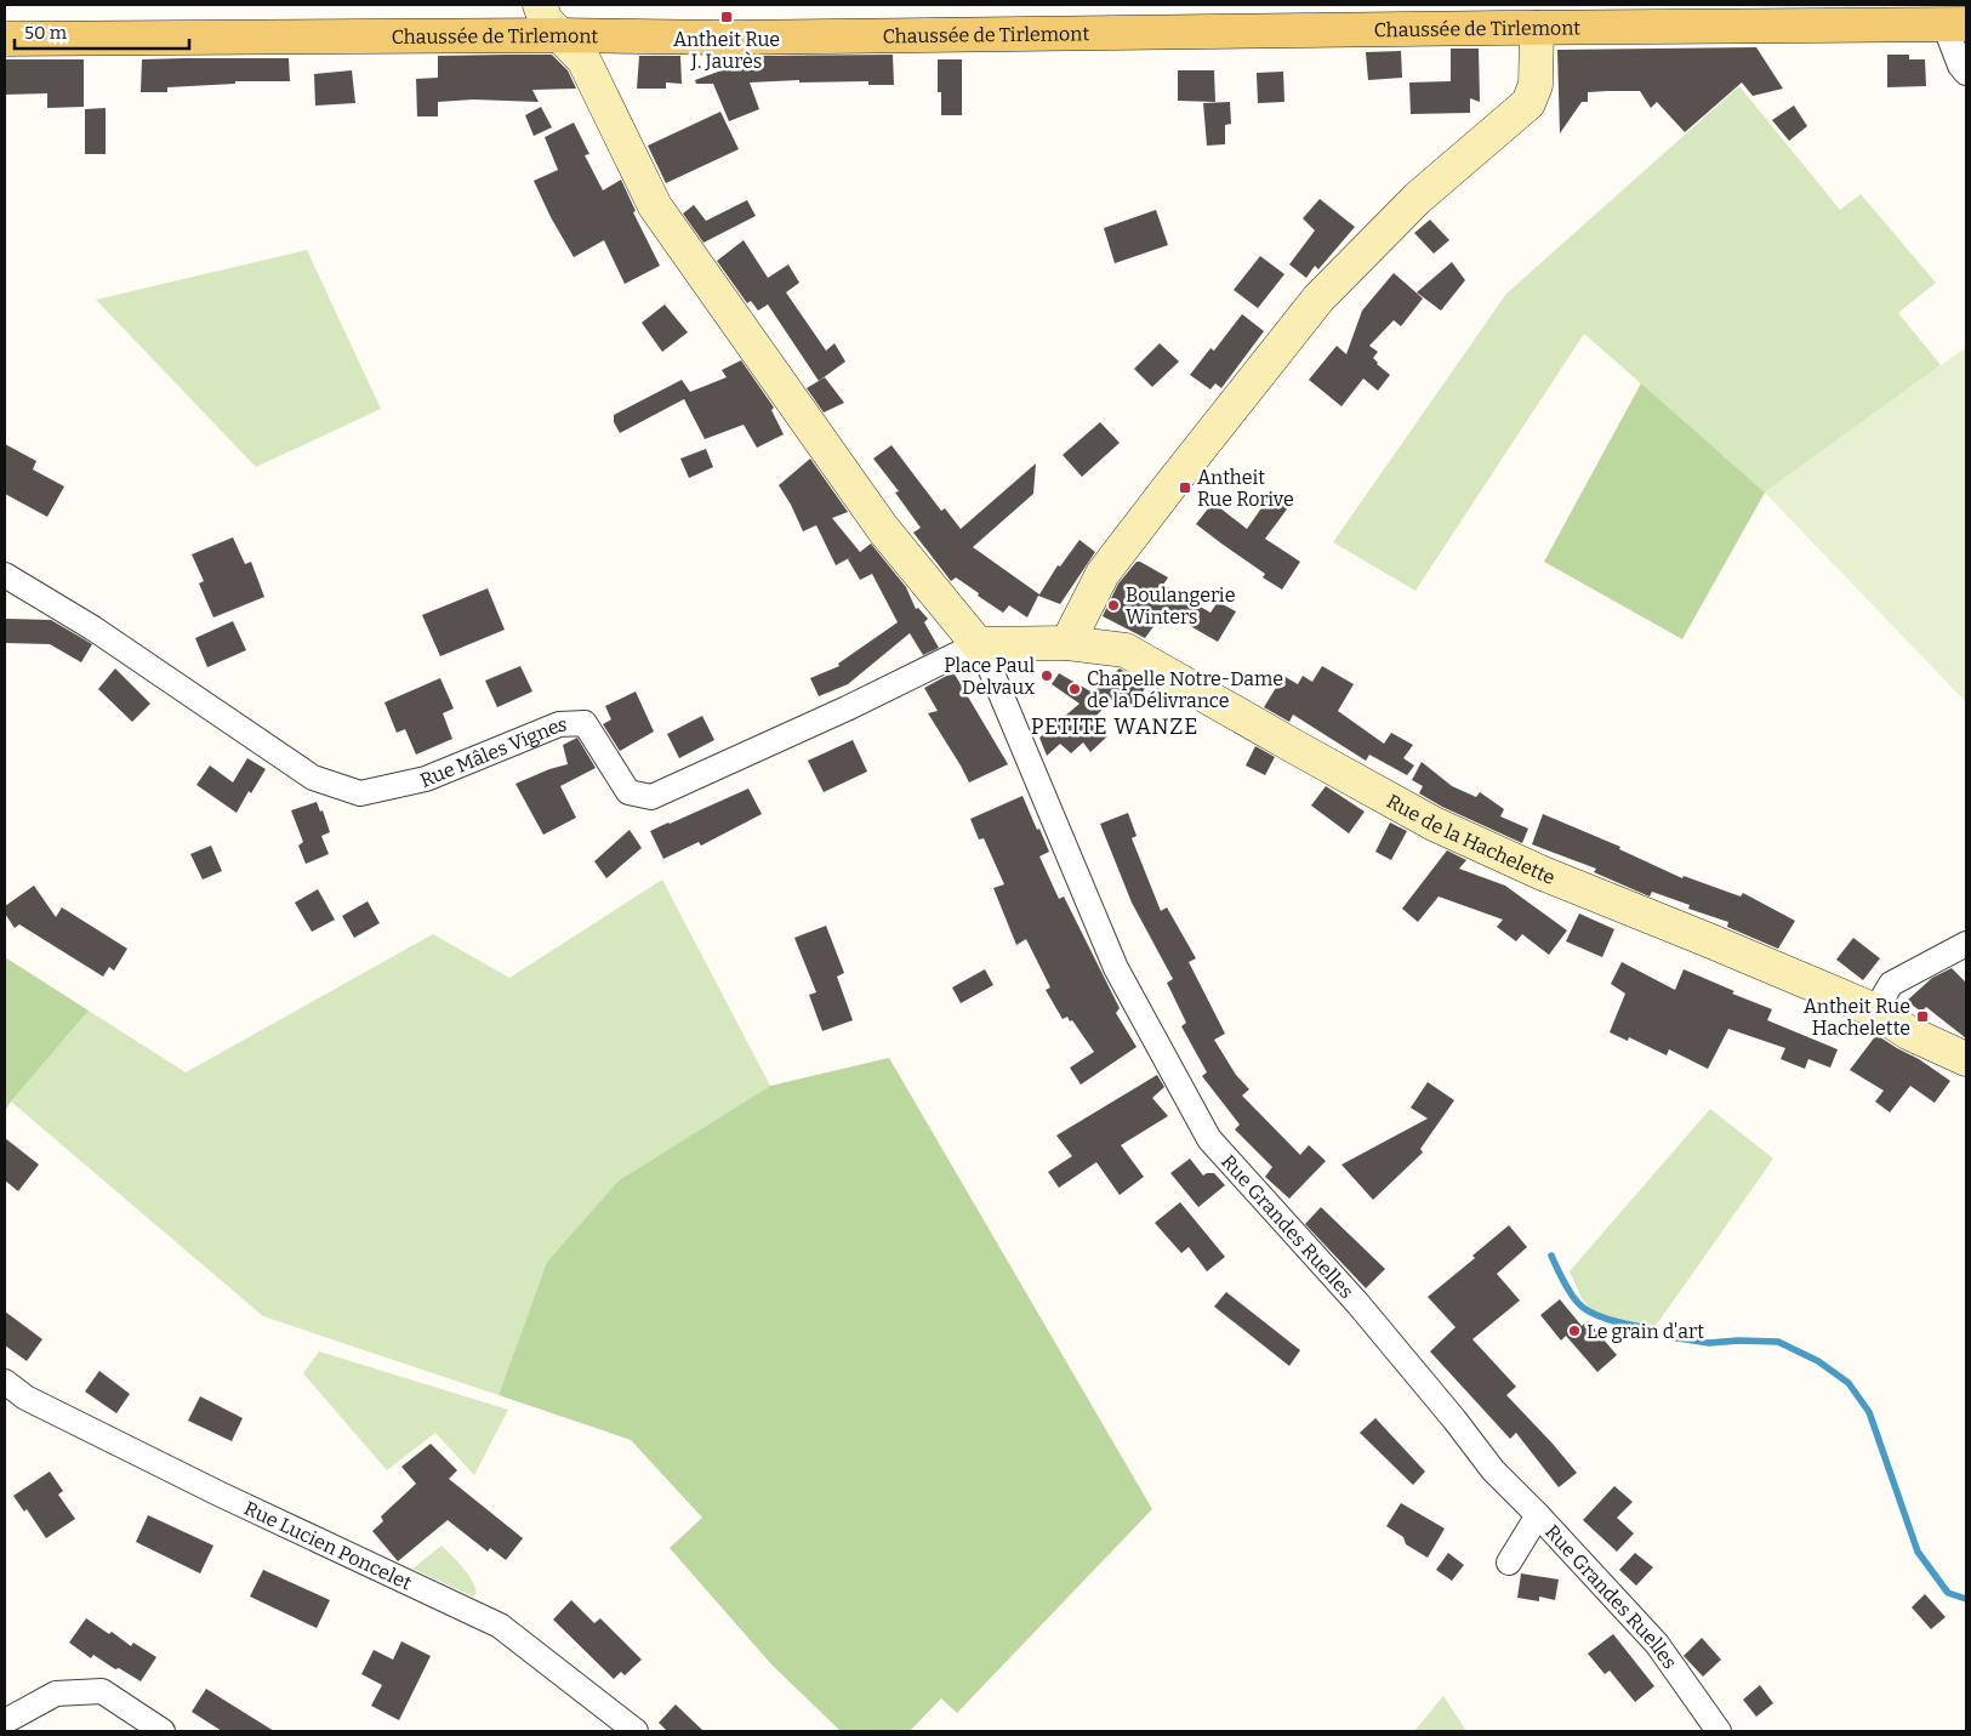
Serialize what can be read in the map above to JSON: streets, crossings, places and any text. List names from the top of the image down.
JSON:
{
  "streets": {
    "main road": ["Chaussée de Tirlemont"],
    "street": [
      "Rue Mâles Vignes",
      "Rue de la Hachelette",
      "Rue Grandes Ruelles",
      "Rue Lucien Poncelet"
    ]
  },
  "crossings": [
    ["Rue Mâles Vignes", "Rue de la Hachelette"],
    ["Rue Mâles Vignes", "Rue Grandes Ruelles"],
    ["Rue de la Hachelette", "Rue Grandes Ruelles"]
  ],
  "districts": ["PETITE WANZE"],
  "places": {
    "transit": ["Antheit Rue J. Jaurès", "Antheit Rue Rorive", "Antheit Rue Hachelette"],
    "other": [
      "Boulangerie Winters",
      "Place Paul Delvaux",
      "Chapelle Notre-Dame de la Délivrance",
      "Le grain d'art"
    ]
  },
  "scale_bar": "50 m"
}
